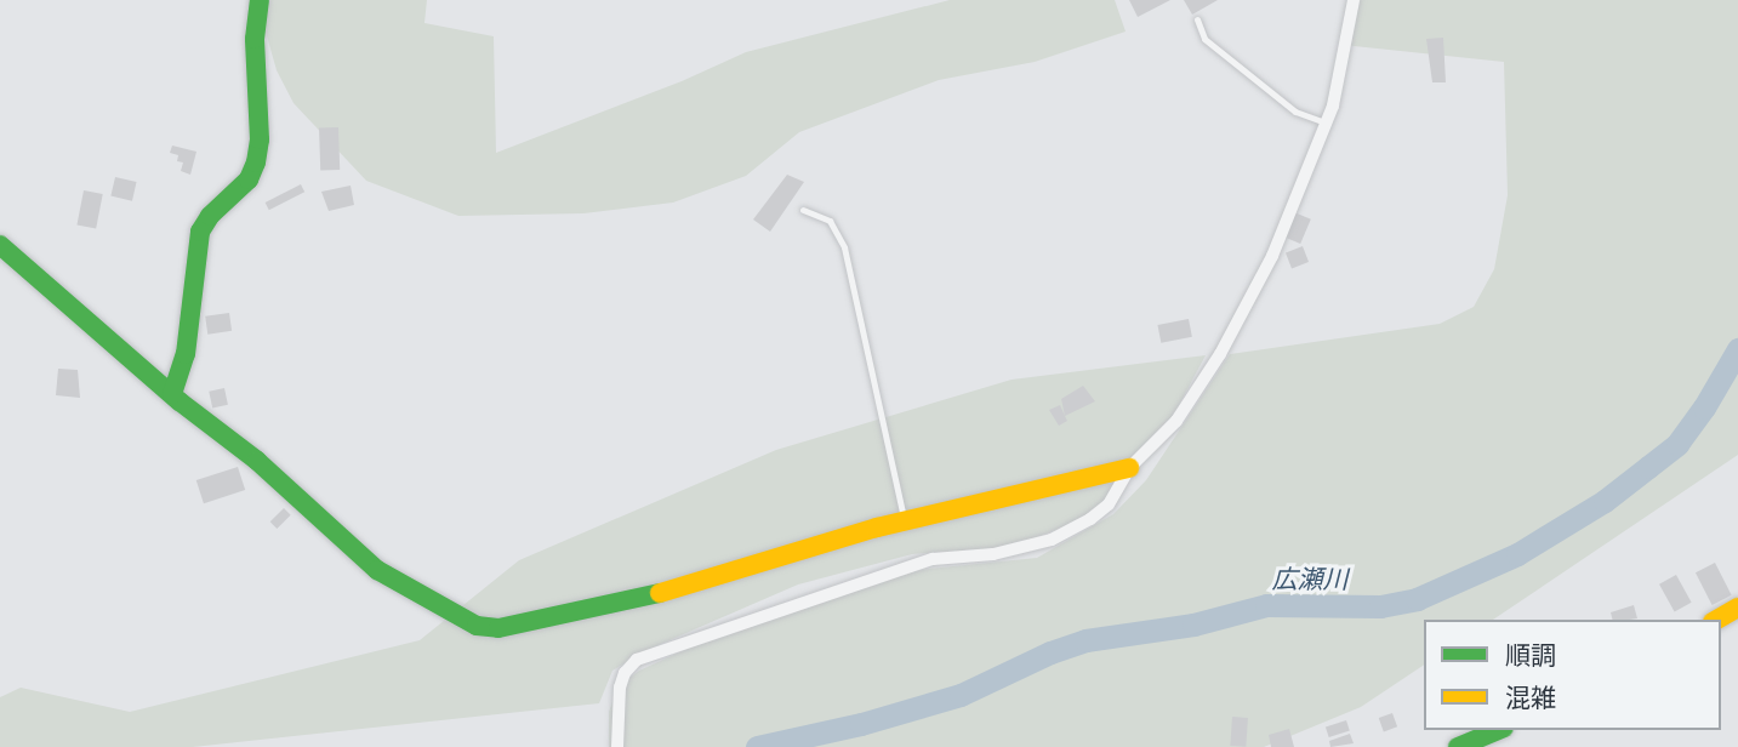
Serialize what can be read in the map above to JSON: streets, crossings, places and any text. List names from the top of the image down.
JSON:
{
  "water": ["広瀬川"],
  "legend": ["順調", "混雑"]
}
